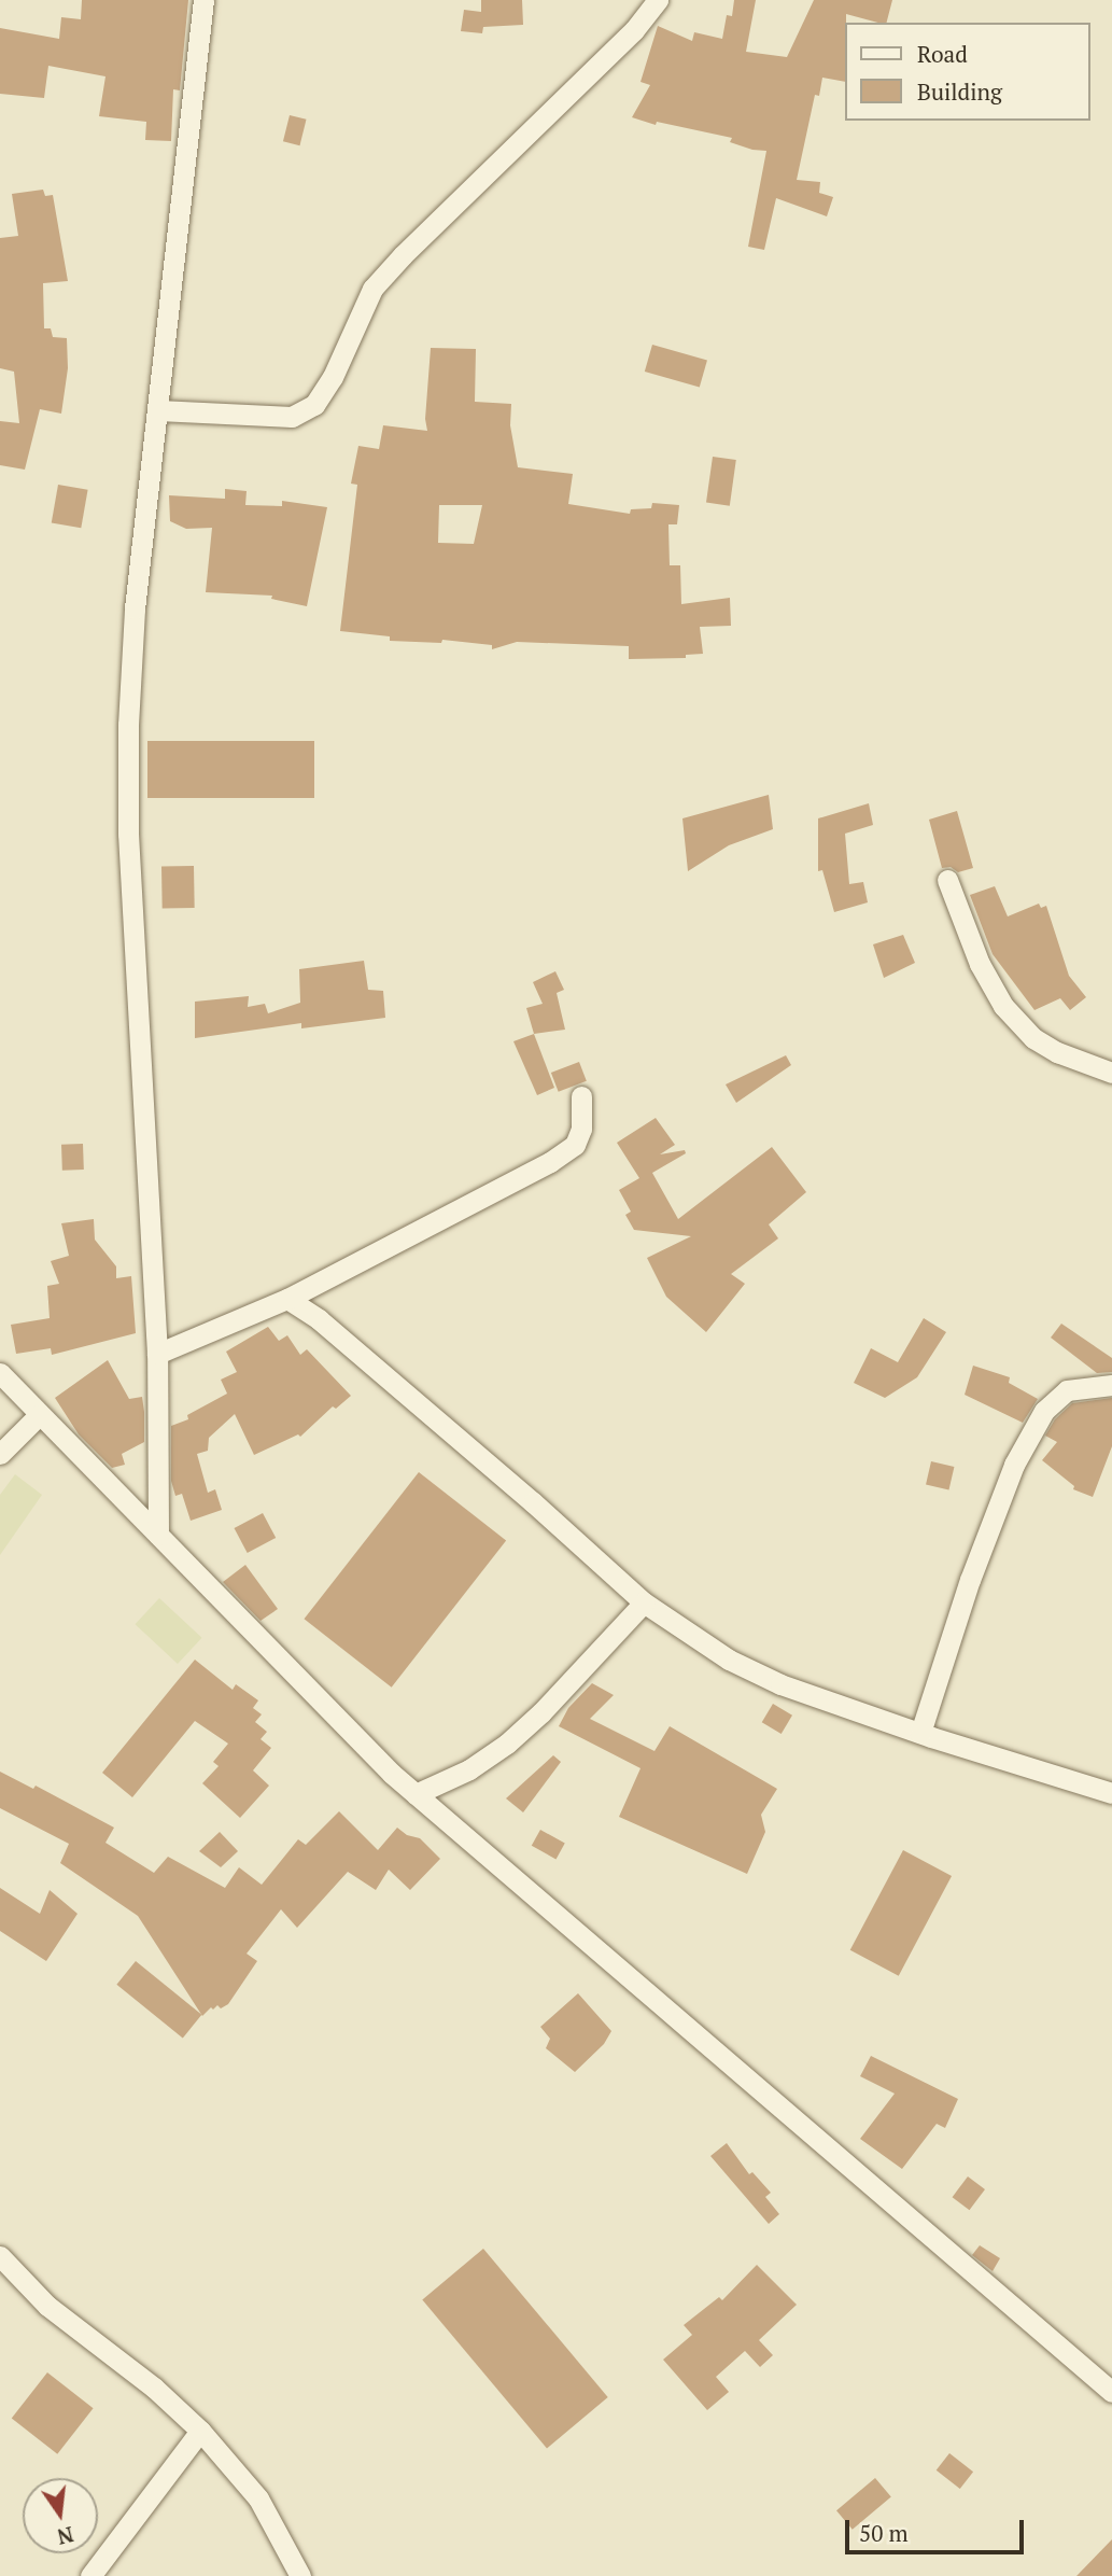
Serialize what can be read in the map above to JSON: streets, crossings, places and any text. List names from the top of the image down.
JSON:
{
  "legend": ["Road", "Building"],
  "scale_bar": "50 m",
  "north": "bottom"
}
